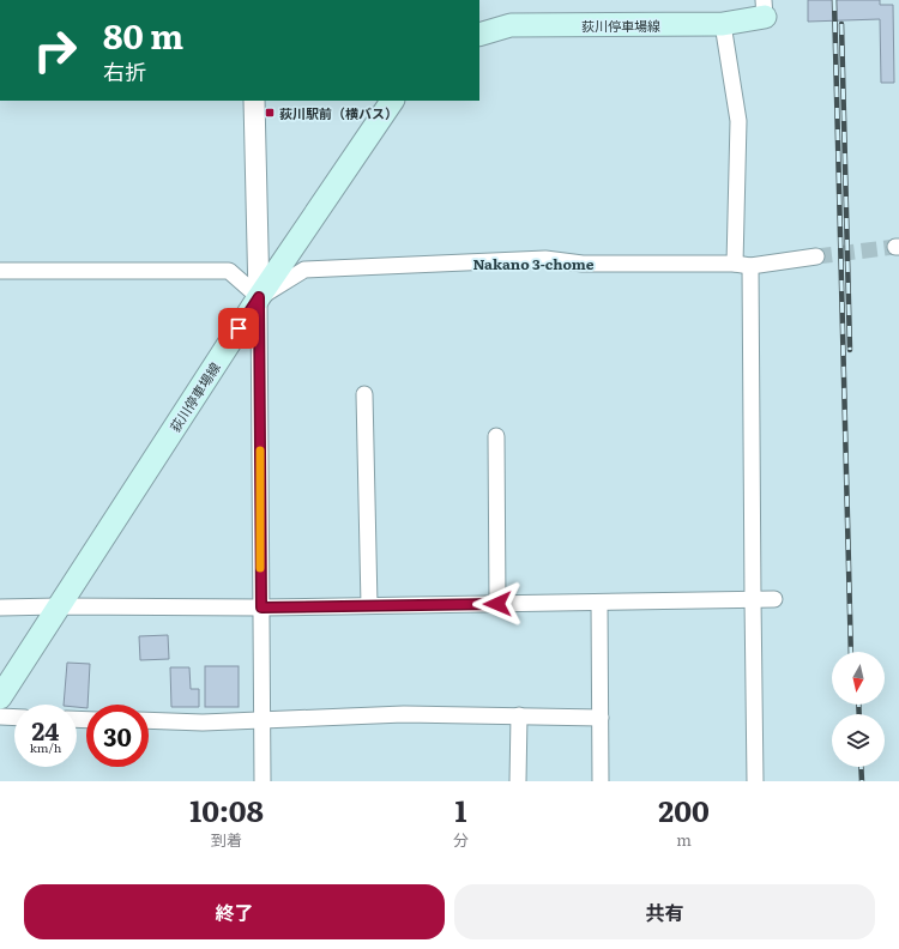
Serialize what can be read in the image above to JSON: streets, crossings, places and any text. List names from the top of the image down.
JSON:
{
  "streets": {
    "main road": ["荻川停車場線"]
  },
  "districts": ["Nakano 3-chome"],
  "places": {
    "transit": ["荻川駅前（横バス）"]
  },
  "north": "bottom",
  "page": {
    "turn": ["80 m", "右折"],
    "speed": "24 km/h",
    "limit": "30",
    "eta": [
      "10:08",
      "到着",
      "1",
      "分",
      "200",
      "m"
    ],
    "buttons": ["終了", "共有"]
  }
}
